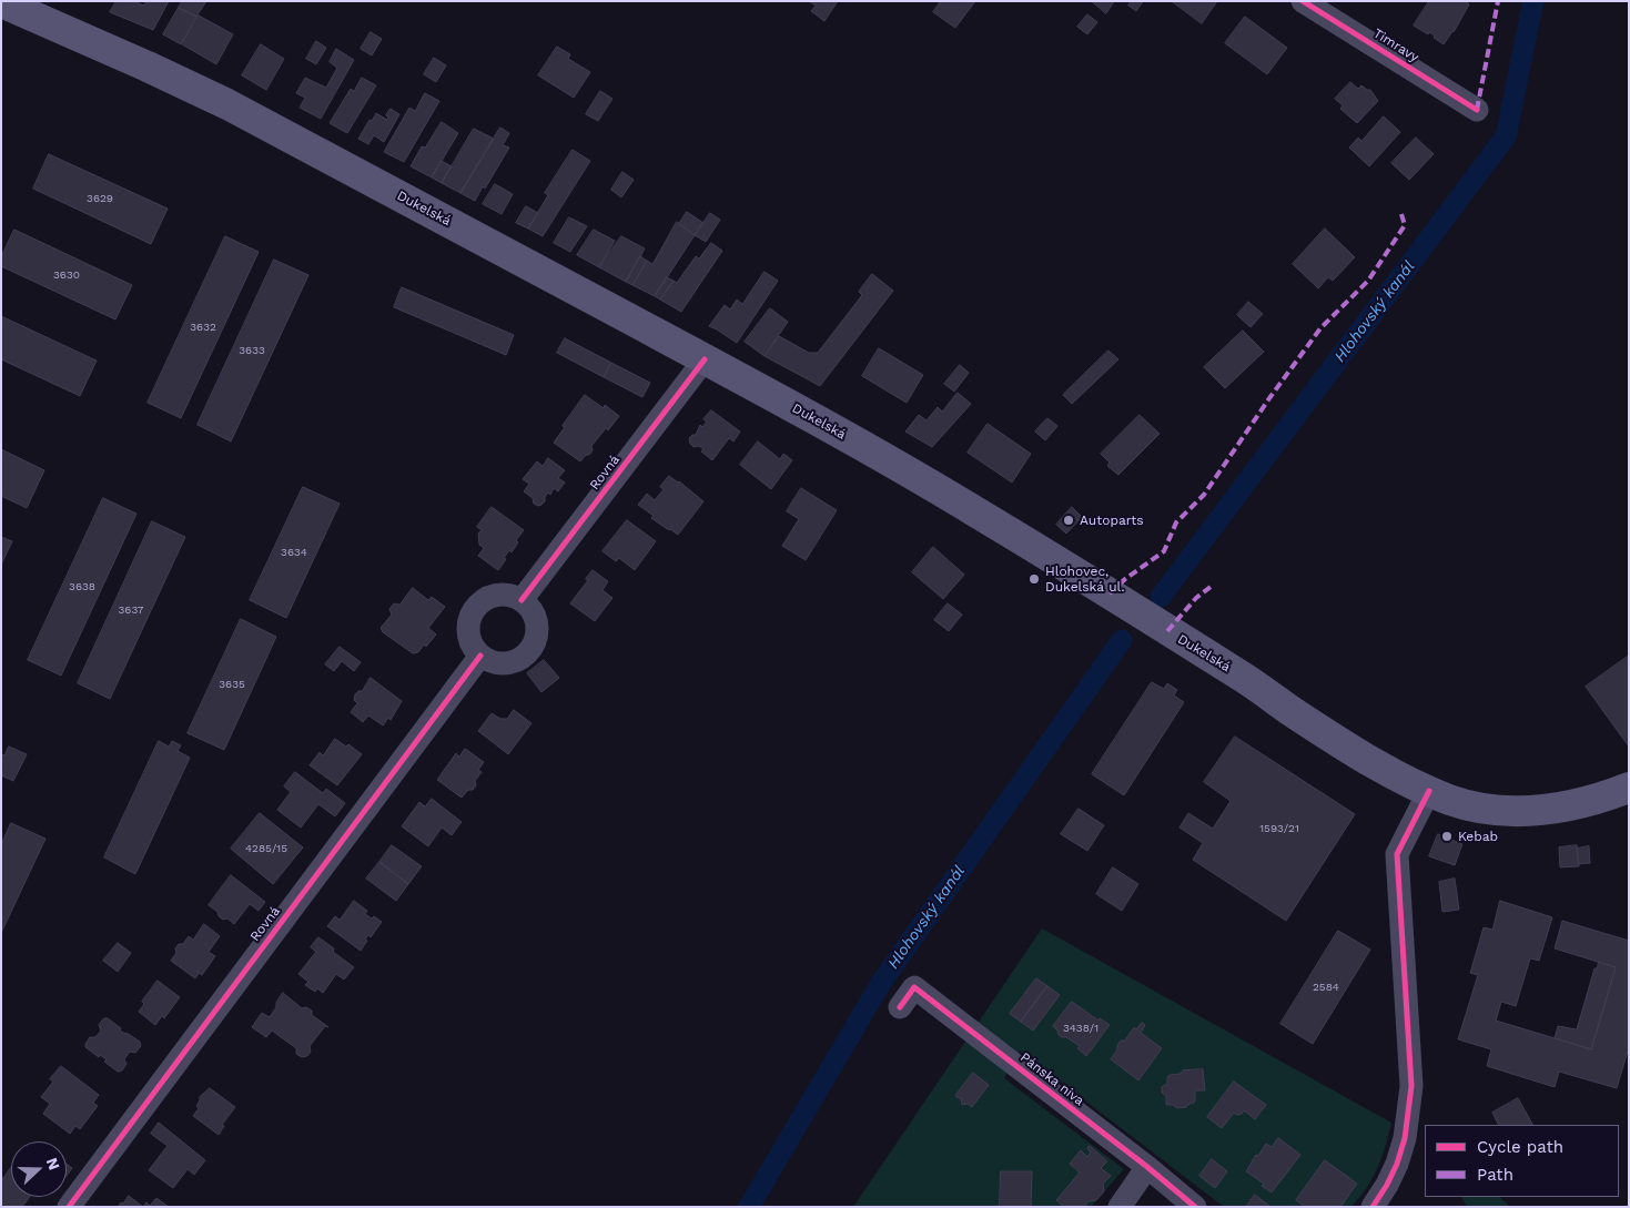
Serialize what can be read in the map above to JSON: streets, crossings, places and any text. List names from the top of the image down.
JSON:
{
  "streets": {
    "main road": ["Dukelská"],
    "street": ["Timravy", "Rovná", "Pánska niva"]
  },
  "crossings": [
    ["Dukelská", "Rovná"]
  ],
  "water": ["Hlohovský kanál"],
  "places": ["Autoparts", "Hlohovec, Dukelská ul.", "Kebab"],
  "house_numbers": [
    "3629",
    "3630",
    "3632",
    "3633",
    "3634",
    "3638",
    "3637",
    "3635",
    "1593/21",
    "4285/15",
    "2584",
    "3438/1"
  ],
  "legend": ["Cycle path", "Path"],
  "north": "right"
}
